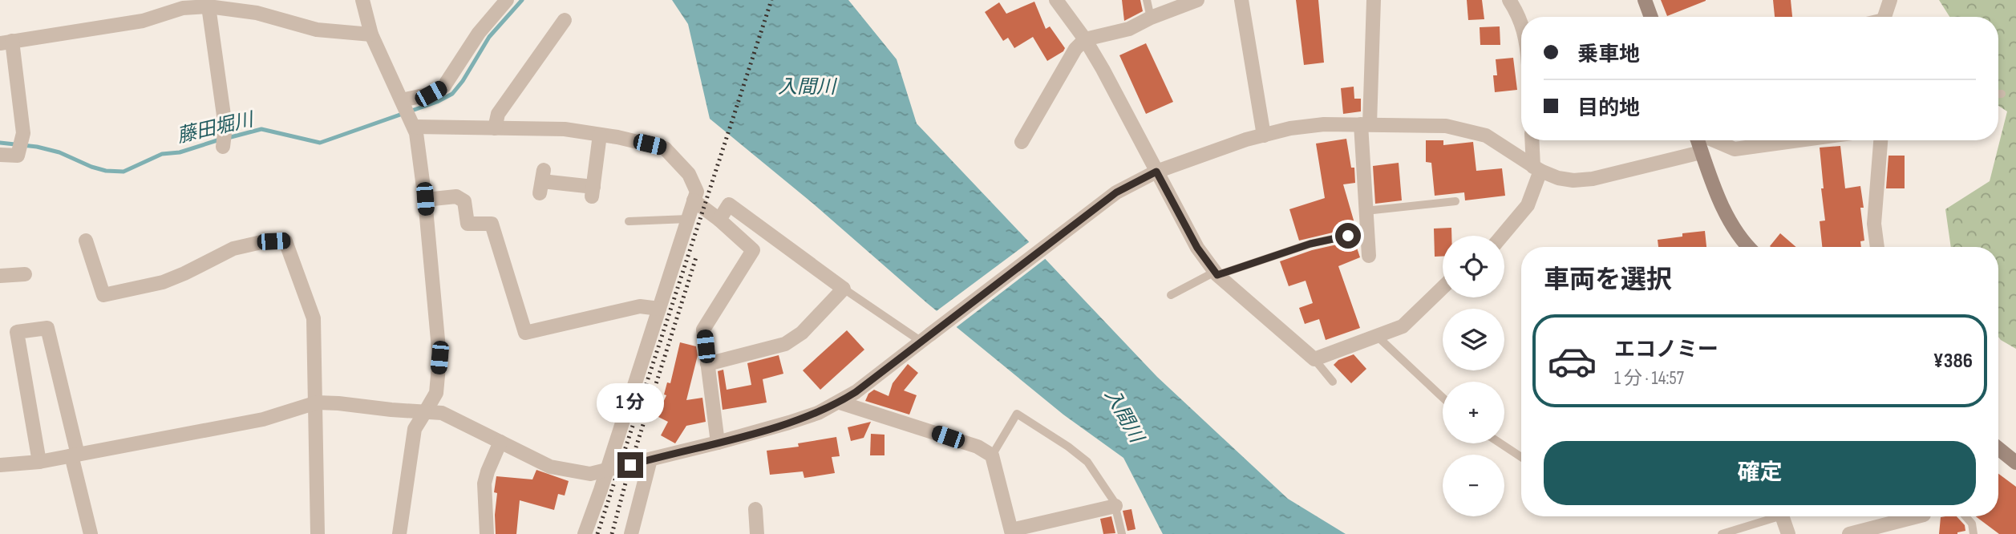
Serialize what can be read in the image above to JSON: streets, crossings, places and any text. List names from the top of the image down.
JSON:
{
  "water": ["入間川", "藤田堀川"],
  "page": {
    "banner": ["乗車地", "目的地"],
    "map_buttons": ["+", "−"],
    "heading": "車両を選択",
    "list": [
      {
        "name": "エコノミー",
        "note": "1 分 · 14:57",
        "value": "¥386"
      }
    ],
    "bubble": "1 分",
    "buttons": "確定"
  }
}
